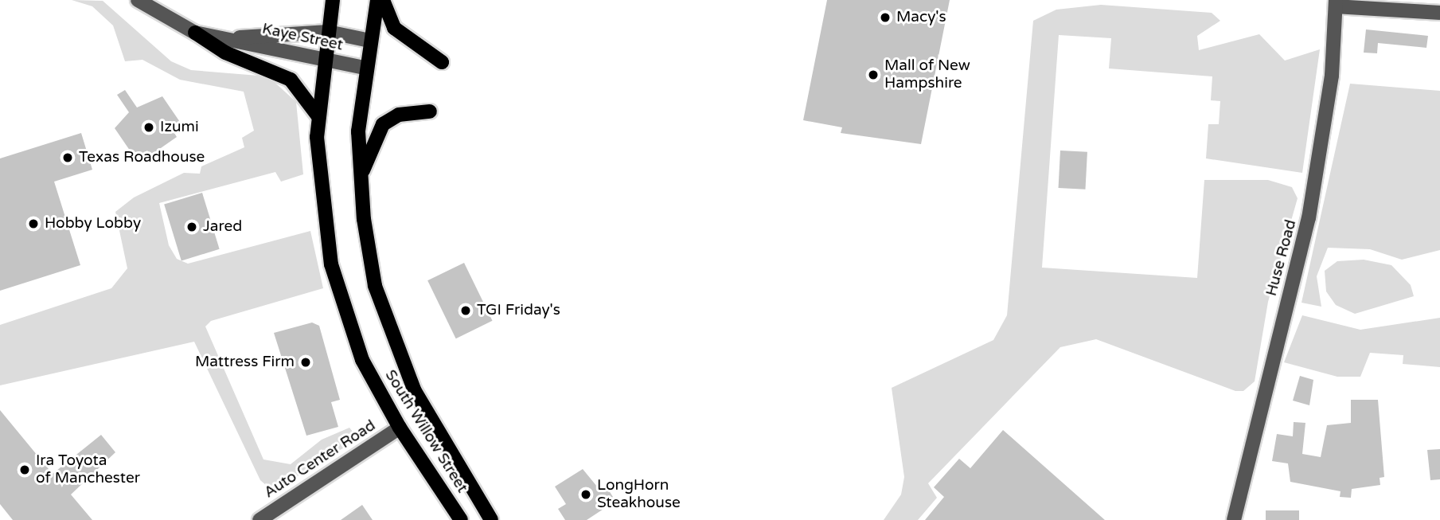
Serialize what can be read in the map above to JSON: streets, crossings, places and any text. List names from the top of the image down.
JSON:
{
  "streets": {
    "main road": ["South Willow Street"],
    "street": ["Kaye Street", "Huse Road", "Auto Center Road"]
  },
  "crossings": [
    ["Kaye Street", "South Willow Street"],
    ["South Willow Street", "Auto Center Road"]
  ],
  "places": [
    "Macy's",
    "Mall of New Hampshire",
    "Izumi",
    "Texas Roadhouse",
    "Hobby Lobby",
    "Jared",
    "TGI Friday's",
    "Mattress Firm",
    "Ira Toyota of Manchester",
    "LongHorn Steakhouse"
  ]
}
